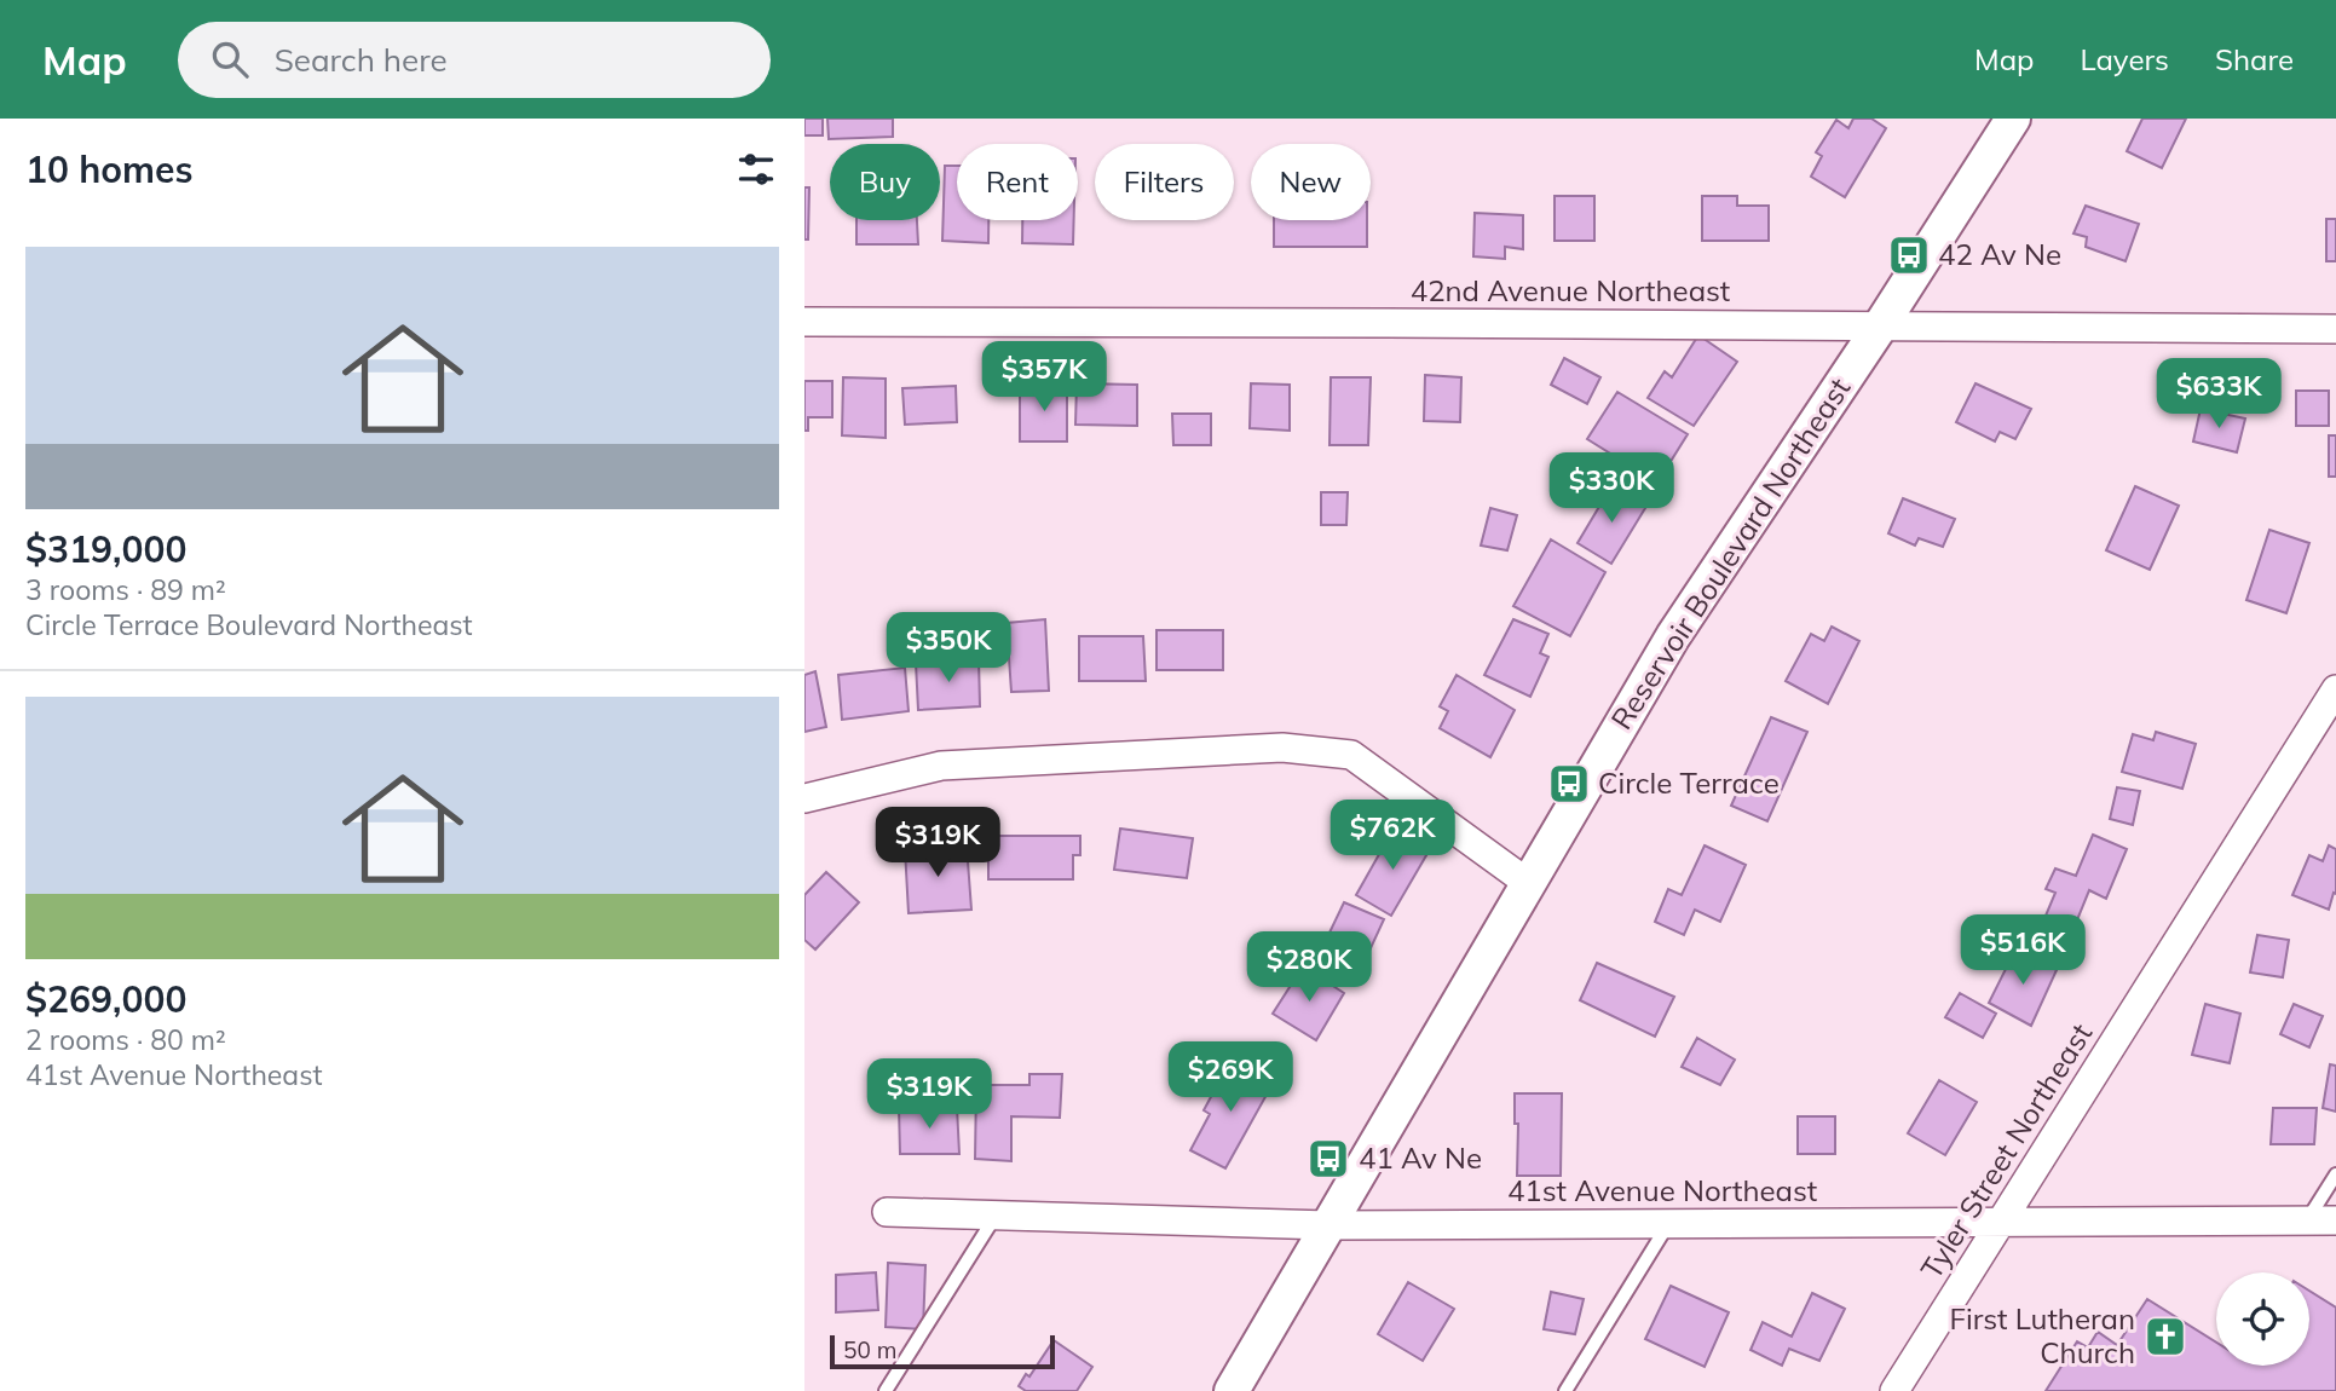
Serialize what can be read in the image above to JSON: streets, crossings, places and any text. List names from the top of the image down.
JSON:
{
  "streets": {
    "street": [
      "42nd Avenue Northeast",
      "Reservoir Boulevard Northeast",
      "Tyler Street Northeast",
      "41st Avenue Northeast"
    ]
  },
  "crossings": [
    ["42nd Avenue Northeast", "Reservoir Boulevard Northeast"],
    ["Reservoir Boulevard Northeast", "41st Avenue Northeast"],
    ["Tyler Street Northeast", "41st Avenue Northeast"]
  ],
  "places": {
    "bus stop": ["42 Av Ne", "Circle Terrace", "41 Av Ne"],
    "church": ["First Lutheran Church"]
  },
  "scale_bar": "50 m",
  "page": {
    "header": "Map",
    "search": "Search here",
    "nav": ["Map", "Layers", "Share"],
    "heading": "10 homes",
    "chip": [
      "Buy",
      "Rent",
      "Filters",
      "New"
    ],
    "list": [
      {
        "name": "$319,000",
        "note": "3 rooms · 89 m² · Circle Terrace Boulevard Northeast"
      },
      {
        "name": "$269,000",
        "note": "2 rooms · 80 m² · 41st Avenue Northeast"
      }
    ],
    "price": [
      "$357K",
      "$633K",
      "$330K",
      "$350K",
      "$762K",
      "$319K",
      "$516K",
      "$280K",
      "$269K",
      "$319K"
    ],
    "scale": "50 m"
  }
}
